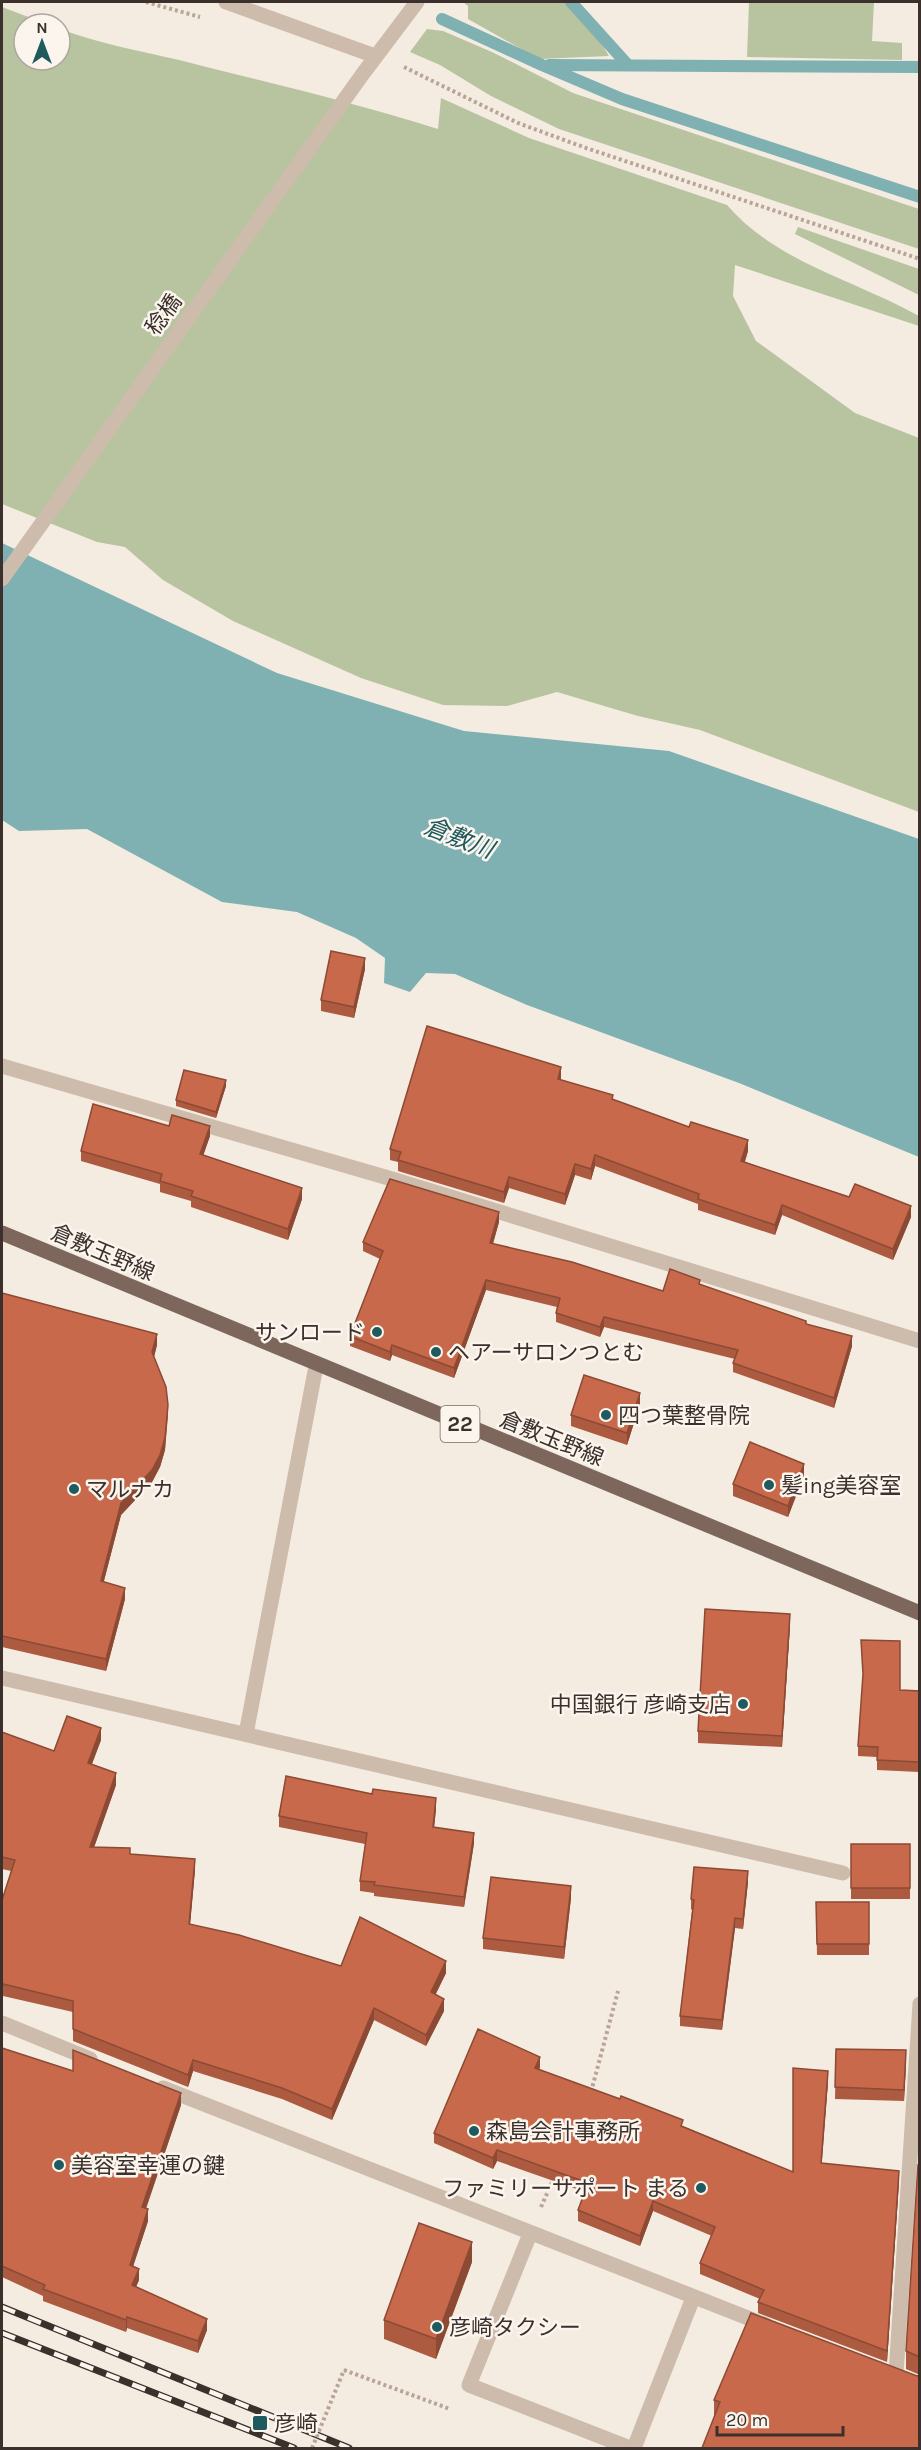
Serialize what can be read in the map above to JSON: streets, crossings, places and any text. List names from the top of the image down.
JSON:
{
  "streets": {
    "main road": ["倉敷玉野線", "22"],
    "street": ["稔橋"]
  },
  "water": ["倉敷川"],
  "places": {
    "other": [
      "サンロード",
      "ヘアーサロンつとむ",
      "四つ葉整骨院",
      "髪ing美容室",
      "マルナカ",
      "中国銀行 彦崎支店",
      "森島会計事務所",
      "美容室幸運の鍵",
      "ファミリーサポート まる",
      "彦崎タクシー"
    ],
    "transit": ["彦崎"]
  },
  "scale_bar": "20 m",
  "north": "top"
}
